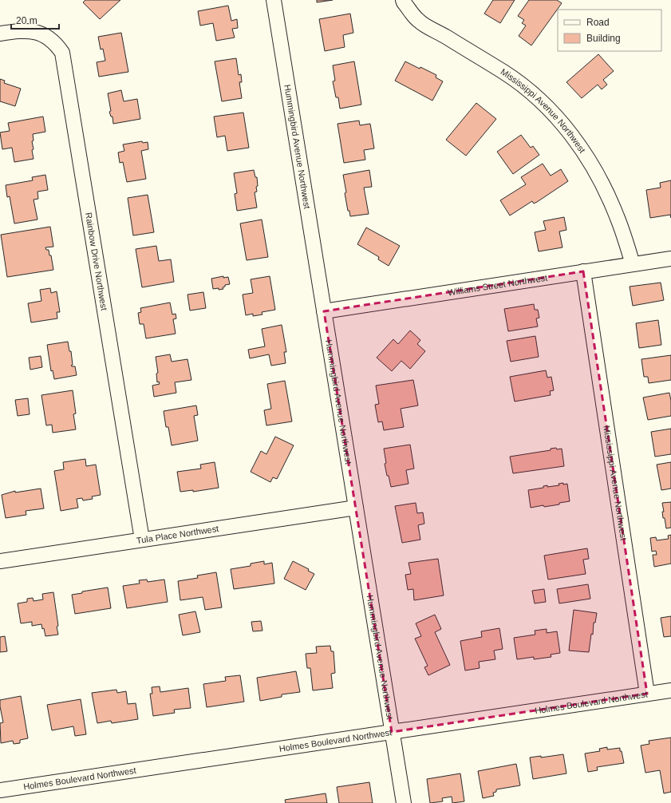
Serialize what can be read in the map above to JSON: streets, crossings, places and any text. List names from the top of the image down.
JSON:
{
  "streets": {
    "street": [
      "Mississippi Avenue Northwest",
      "Hummingbird Avenue Northwest",
      "Rainbow Drive Northwest",
      "Williams Street Northwest",
      "Tula Place Northwest",
      "Holmes Boulevard Northwest"
    ]
  },
  "crossings": [
    ["Mississippi Avenue Northwest", "Williams Street Northwest"],
    ["Mississippi Avenue Northwest", "Holmes Boulevard Northwest"],
    ["Hummingbird Avenue Northwest", "Williams Street Northwest"],
    ["Hummingbird Avenue Northwest", "Tula Place Northwest"],
    ["Hummingbird Avenue Northwest", "Holmes Boulevard Northwest"],
    ["Rainbow Drive Northwest", "Tula Place Northwest"]
  ],
  "legend": ["Road", "Building"],
  "scale_bar": "20 m"
}
